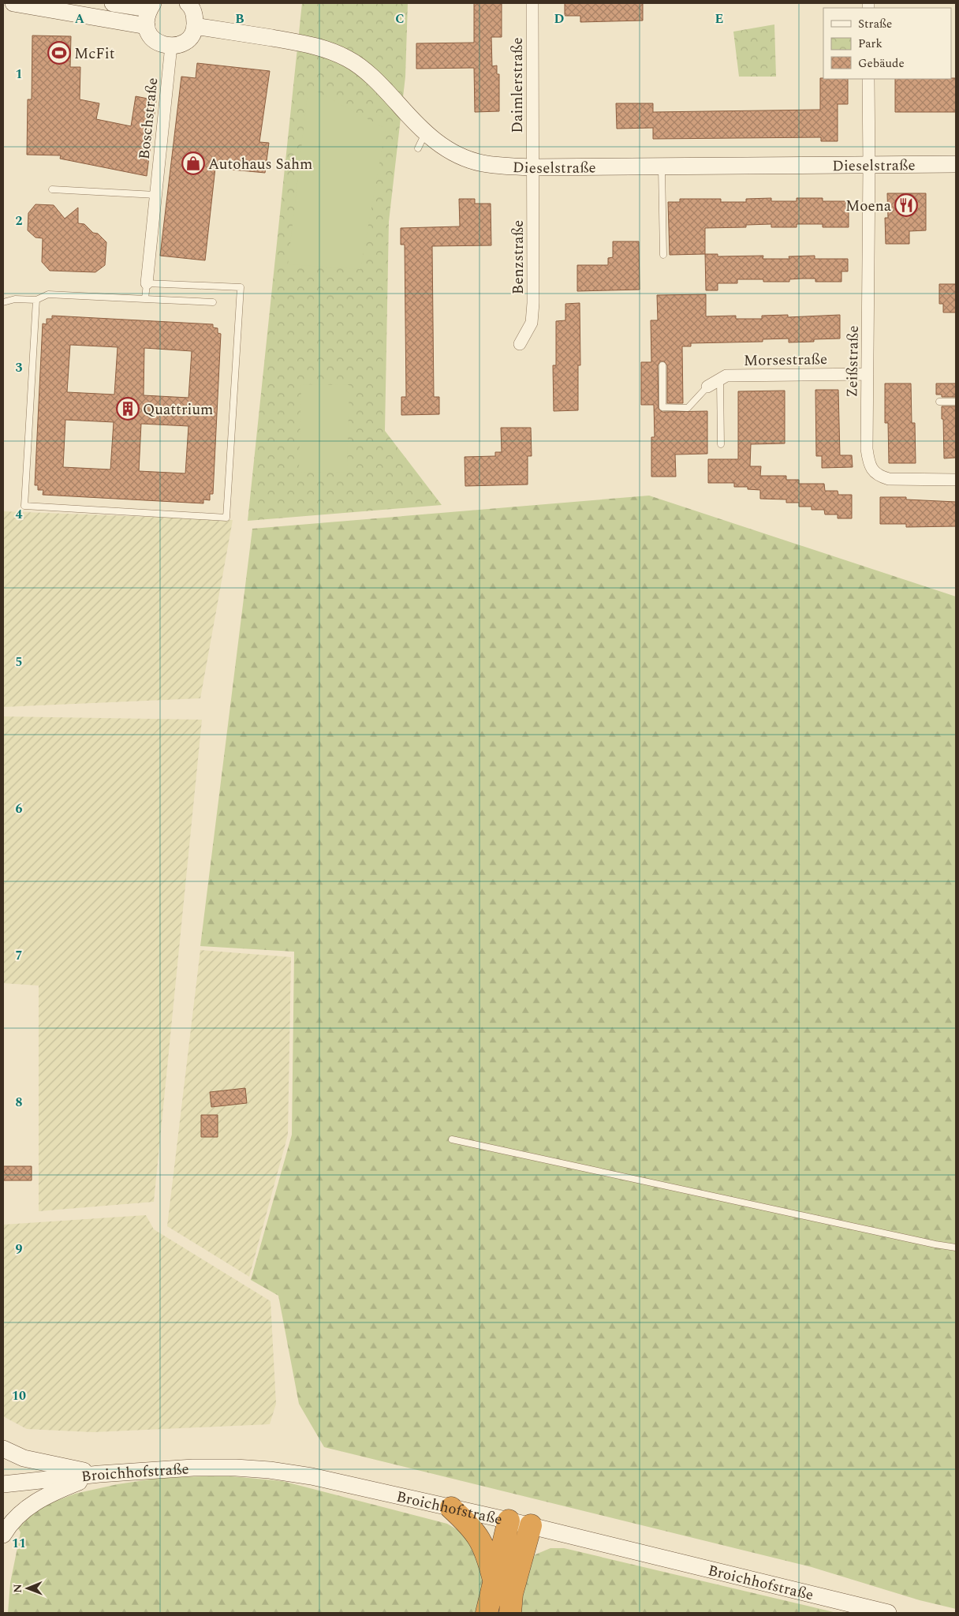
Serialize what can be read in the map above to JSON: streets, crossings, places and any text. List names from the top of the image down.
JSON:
{
  "streets": {
    "main road": ["Dieselstraße", "Broichhofstraße"],
    "street": [
      "Daimlerstraße",
      "Boschstraße",
      "Benzstraße",
      "Morsestraße",
      "Zeißstraße"
    ]
  },
  "crossings": [
    ["Daimlerstraße", "Dieselstraße"],
    ["Daimlerstraße", "Benzstraße"],
    ["Dieselstraße", "Benzstraße"],
    ["Dieselstraße", "Zeißstraße"],
    ["Morsestraße", "Zeißstraße"]
  ],
  "places": {
    "sports": ["McFit"],
    "shop": ["Autohaus Sahm"],
    "restaurant": ["Moena"],
    "building": ["Quattrium"]
  },
  "legend": ["Straße", "Park", "Gebäude"],
  "north": "left",
  "grid": {
    "columns": [
      "A",
      "B",
      "C",
      "D",
      "E"
    ],
    "rows": [
      "1",
      "2",
      "3",
      "4",
      "5",
      "6",
      "7",
      "8",
      "9",
      "10",
      "11"
    ]
  }
}
